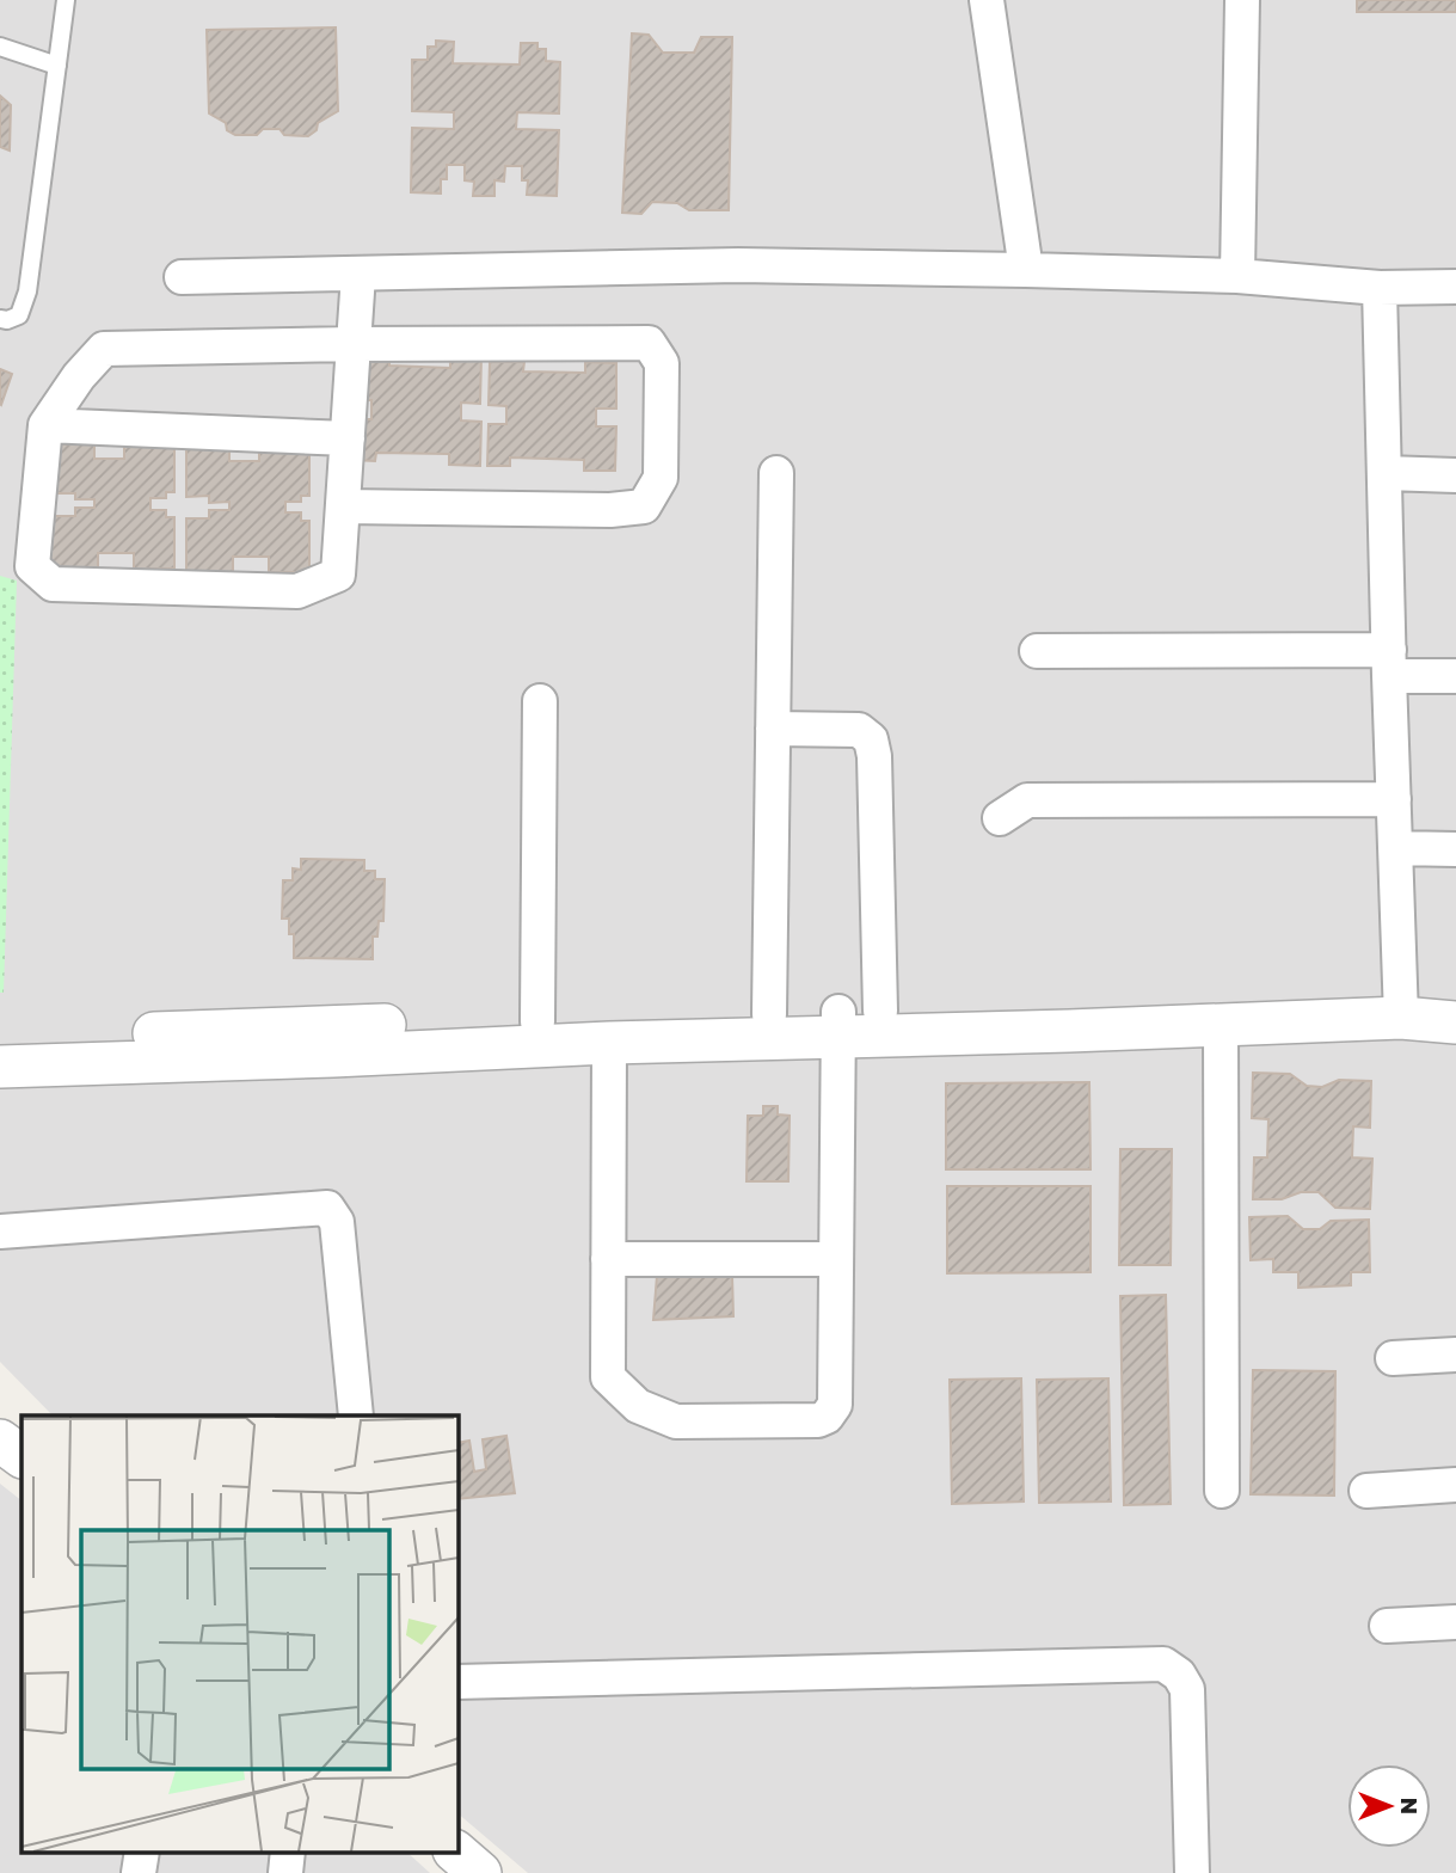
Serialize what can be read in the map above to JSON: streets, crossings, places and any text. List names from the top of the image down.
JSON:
{
  "north": "right"
}
